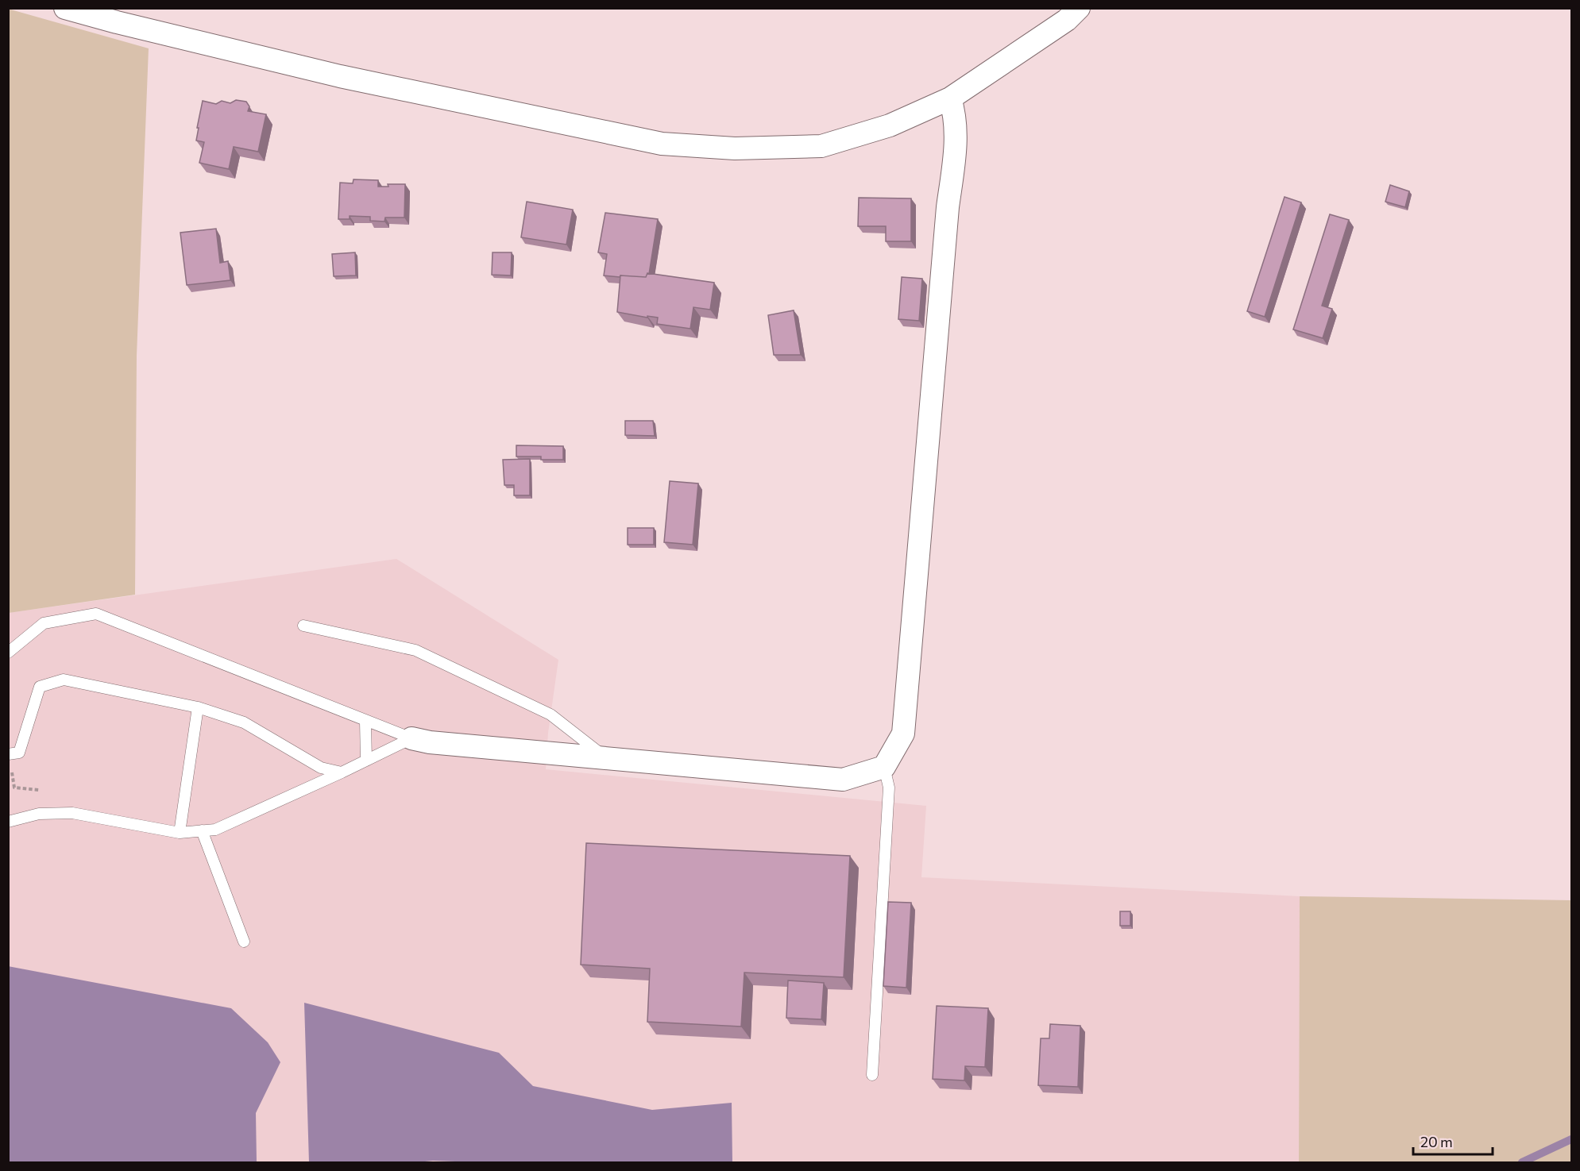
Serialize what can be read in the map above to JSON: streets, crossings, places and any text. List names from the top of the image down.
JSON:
{
  "scale_bar": "20 m"
}
